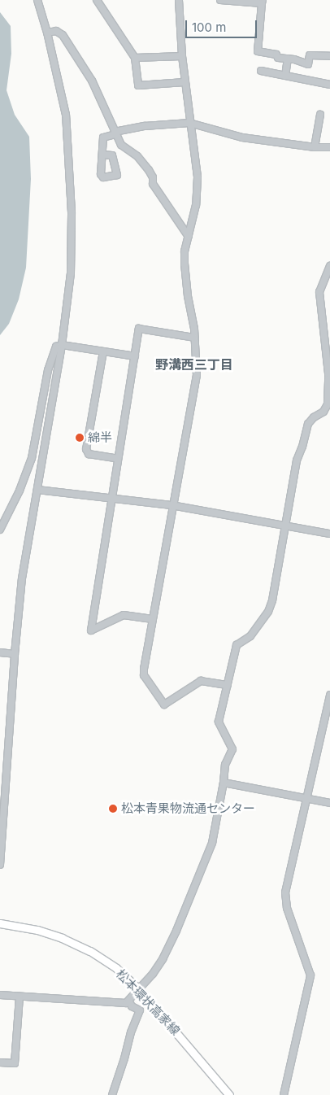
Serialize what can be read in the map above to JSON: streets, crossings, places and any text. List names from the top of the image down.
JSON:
{
  "streets": {
    "main road": ["松本環状高家線"]
  },
  "districts": ["野溝西三丁目"],
  "places": ["綿半", "松本青果物流通センター"],
  "scale_bar": "100 m"
}
